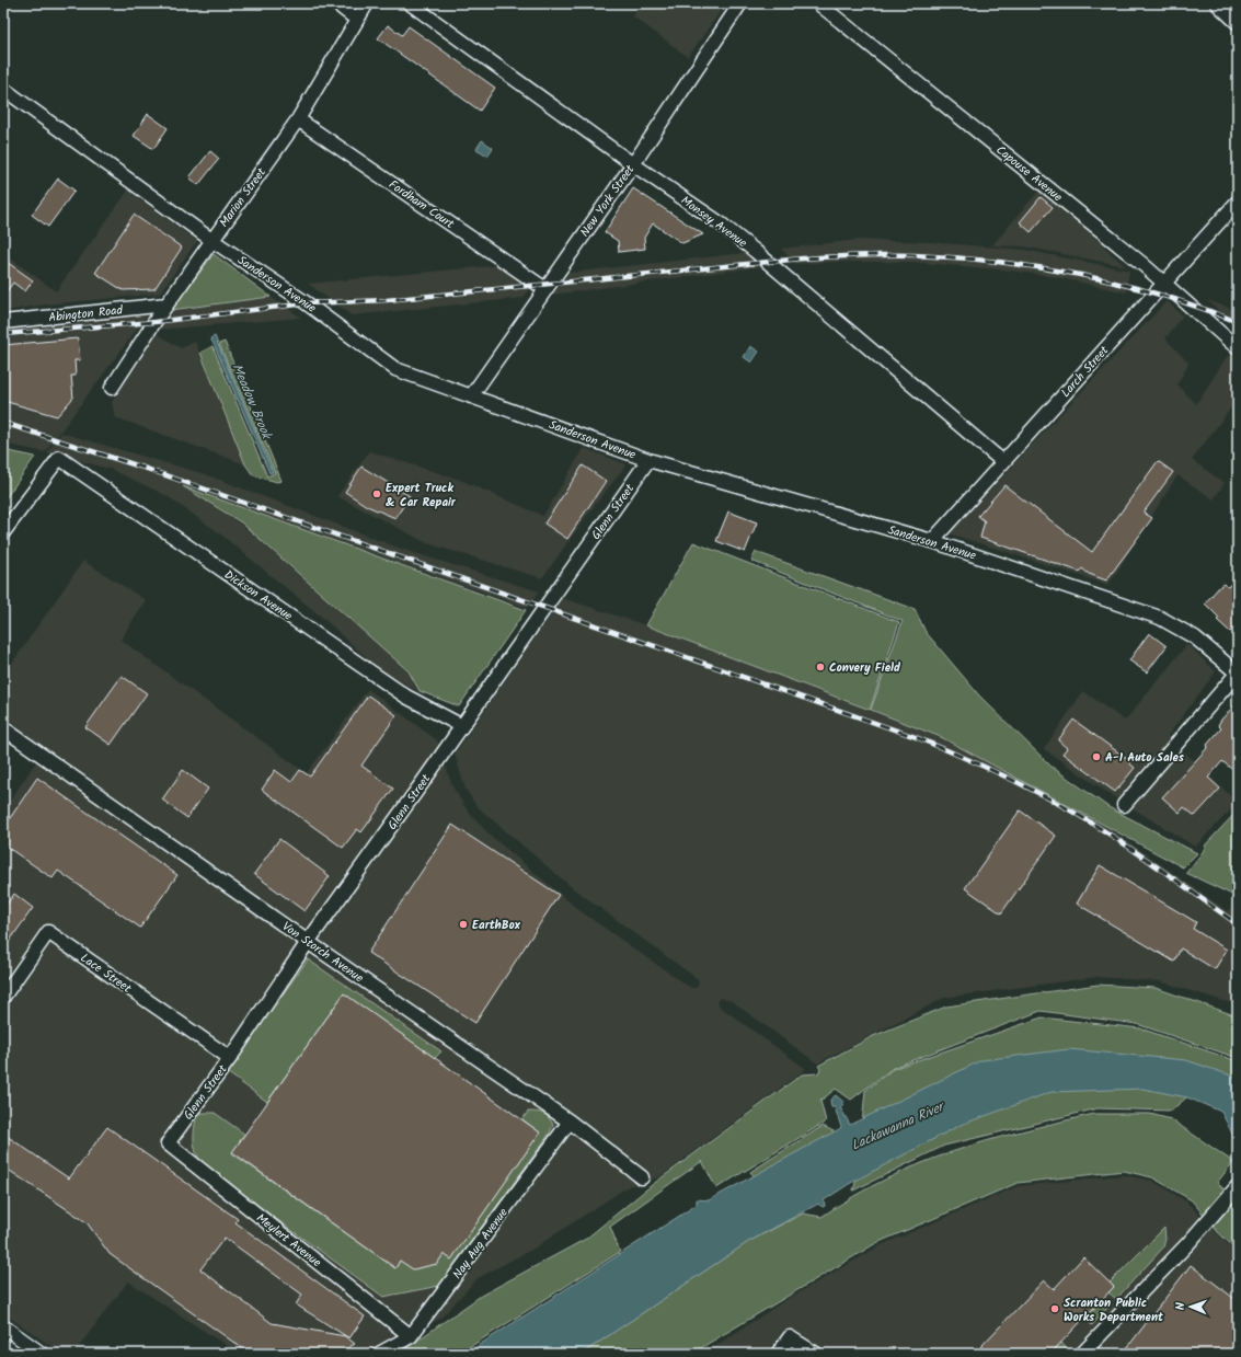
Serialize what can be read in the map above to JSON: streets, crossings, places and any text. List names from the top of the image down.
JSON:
{
  "streets": {
    "street": [
      "Capouse Avenue",
      "Marion Street",
      "New York Street",
      "Fordham Court",
      "Monsey Avenue",
      "Sanderson Avenue",
      "Abington Road",
      "Larch Street",
      "Glenn Street",
      "Dickson Avenue",
      "Von Storch Avenue",
      "Lace Street",
      "Meylert Avenue",
      "Nay Aug Avenue"
    ]
  },
  "crossings": [
    ["Capouse Avenue", "Larch Street"],
    ["Marion Street", "Fordham Court"],
    ["Marion Street", "Sanderson Avenue"],
    ["Marion Street", "Abington Road"],
    ["New York Street", "Fordham Court"],
    ["New York Street", "Monsey Avenue"],
    ["New York Street", "Sanderson Avenue"],
    ["Monsey Avenue", "Larch Street"],
    ["Sanderson Avenue", "Larch Street"],
    ["Sanderson Avenue", "Glenn Street"],
    ["Glenn Street", "Dickson Avenue"],
    ["Glenn Street", "Von Storch Avenue"],
    ["Glenn Street", "Lace Street"],
    ["Glenn Street", "Meylert Avenue"],
    ["Von Storch Avenue", "Nay Aug Avenue"],
    ["Meylert Avenue", "Nay Aug Avenue"]
  ],
  "water": ["Meadow Brook", "Lackawanna River"],
  "places": [
    "Expert Truck & Car Repair",
    "Convery Field",
    "A-1 Auto Sales",
    "EarthBox",
    "Scranton Public Works Department"
  ],
  "north": "left"
}
